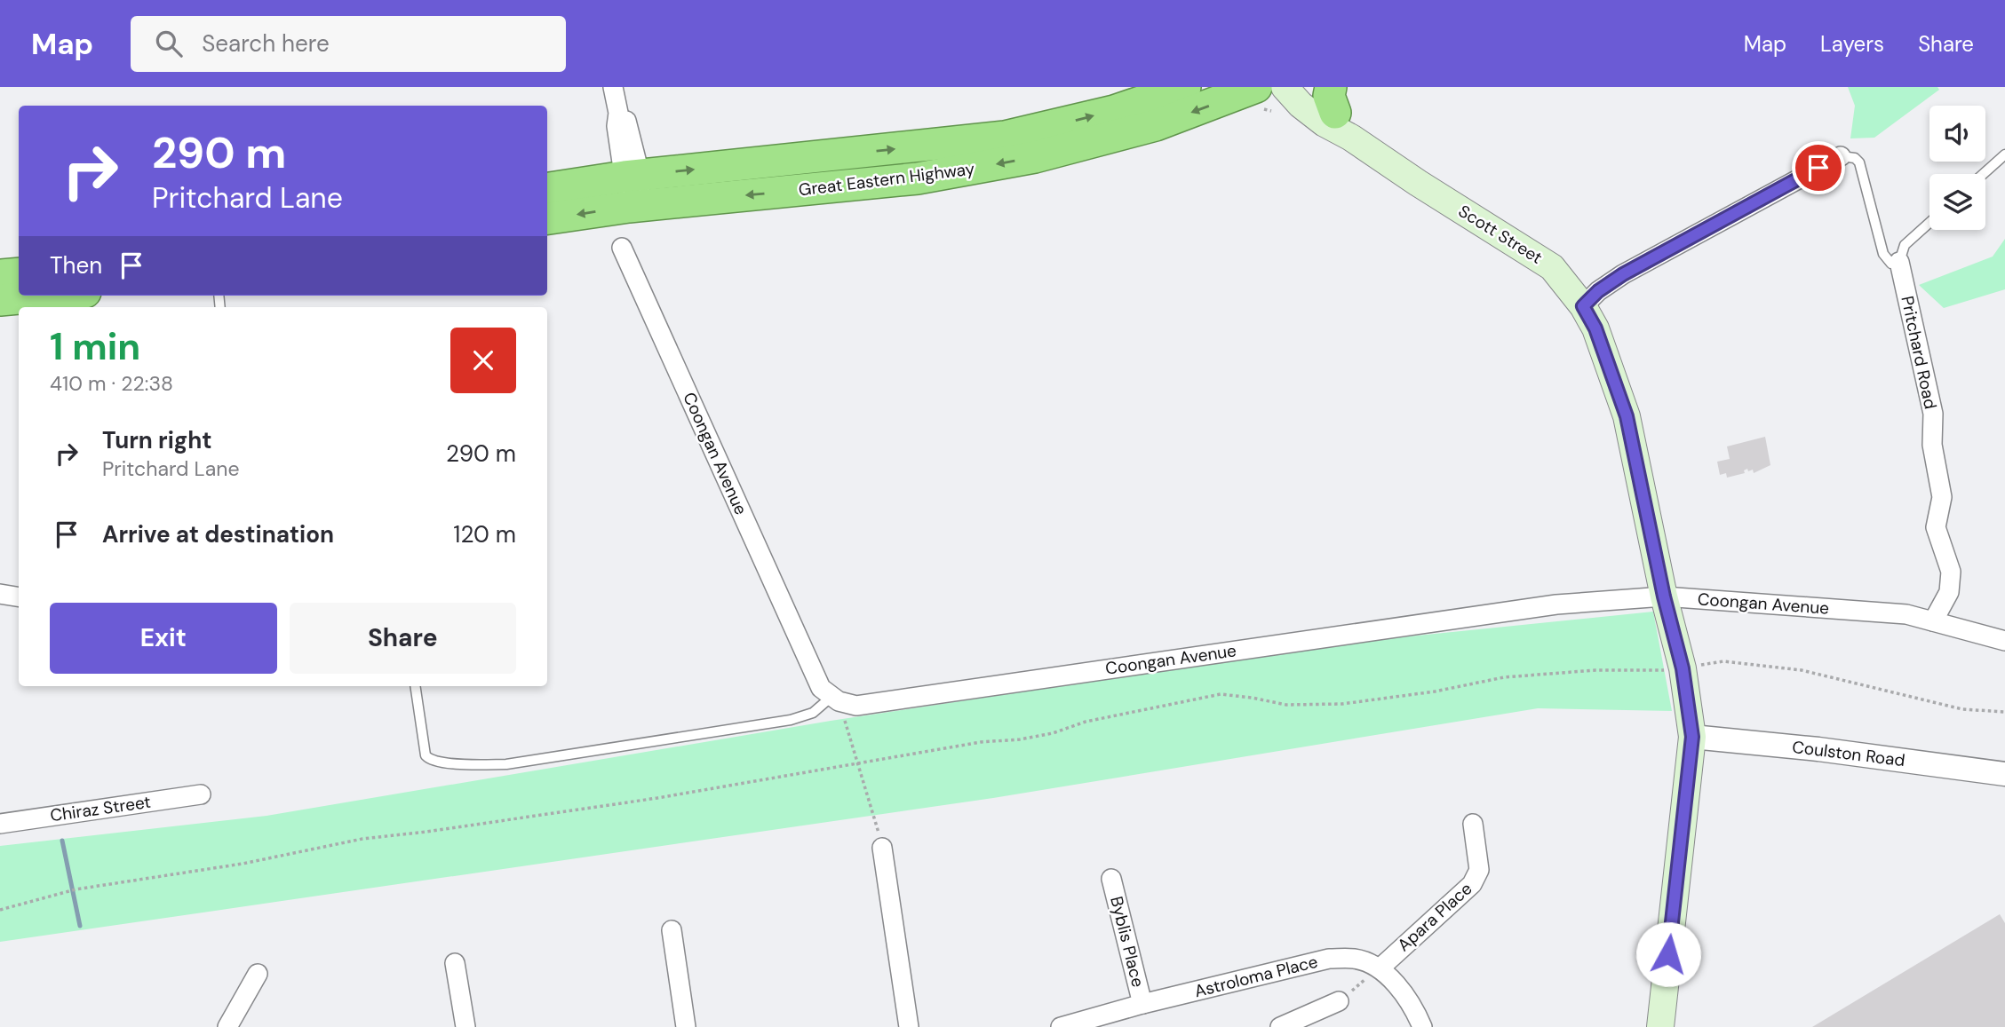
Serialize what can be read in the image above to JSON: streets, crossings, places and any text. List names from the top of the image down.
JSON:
{
  "streets": {
    "highway": ["Great Eastern Highway"],
    "main road": ["Scott Street"],
    "street": [
      "Pritchard Road",
      "Coongan Avenue",
      "Coulston Road",
      "Chiraz Street",
      "Apara Place",
      "Byblis Place",
      "Astroloma Place"
    ]
  },
  "crossings": [
    ["Scott Street", "Coongan Avenue"],
    ["Scott Street", "Coulston Road"],
    ["Pritchard Road", "Coongan Avenue"],
    ["Apara Place", "Astroloma Place"],
    ["Byblis Place", "Astroloma Place"]
  ],
  "page": {
    "header": "Map",
    "search": "Search here",
    "nav": ["Map", "Layers", "Share"],
    "turn": ["290 m", "Pritchard Lane"],
    "then": "Then",
    "heading": ["1 min", "410 m · 22:38"],
    "list": [
      {
        "name": "Turn right",
        "note": "Pritchard Lane",
        "value": "290 m"
      },
      {
        "name": "Arrive at destination",
        "value": "120 m"
      }
    ],
    "buttons": ["Exit", "Share"]
  }
}
